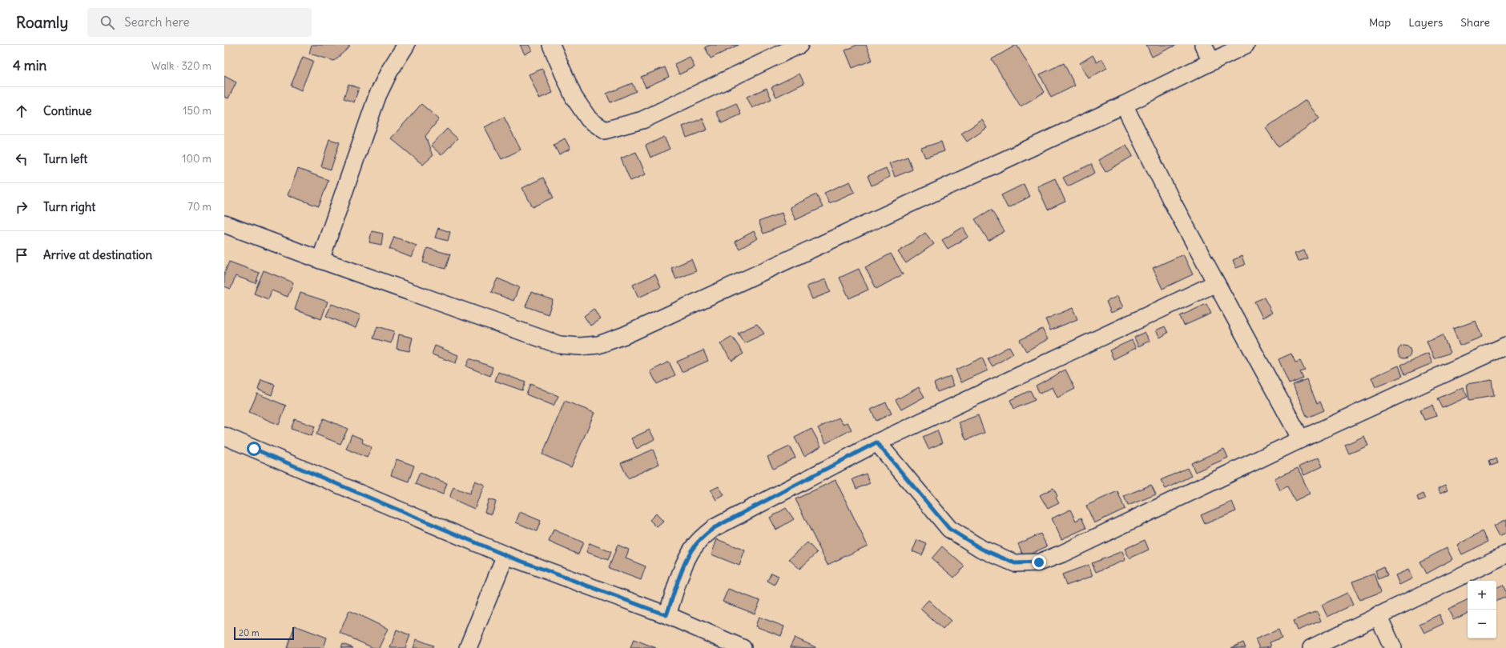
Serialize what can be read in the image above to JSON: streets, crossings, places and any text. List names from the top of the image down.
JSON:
{
  "scale_bar": "20 m",
  "page": {
    "header": "Roamly",
    "search": "Search here",
    "nav": ["Map", "Layers", "Share"],
    "heading": ["4 min", "Walk · 320 m"],
    "list": [
      ["Continue", "150 m"],
      ["Turn left", "100 m"],
      ["Turn right", "70 m"],
      "Arrive at destination"
    ],
    "map_buttons": ["+", "−"],
    "scale": "20 m"
  }
}
